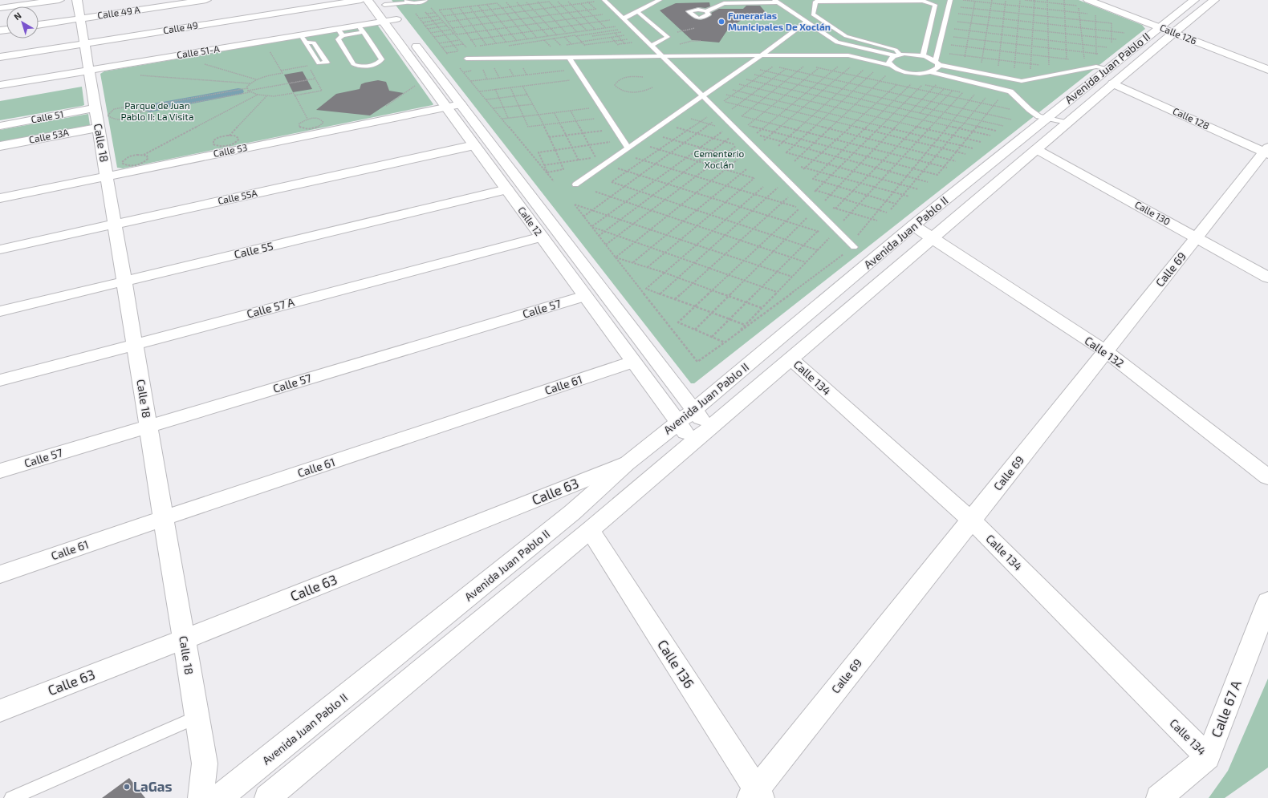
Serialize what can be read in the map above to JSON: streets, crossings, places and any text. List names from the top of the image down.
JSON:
{
  "streets": {
    "street": [
      "Calle 49 A",
      "Calle 49",
      "Calle 126",
      "Calle 51-A",
      "Avenida Juan Pablo II",
      "Calle 51",
      "Calle 128",
      "Calle 53A",
      "Calle 18",
      "Calle 53",
      "Calle 55A",
      "Calle 130",
      "Calle 12",
      "Calle 55",
      "Calle 69",
      "Calle 57 A",
      "Calle 57",
      "Calle 132",
      "Calle 134",
      "Calle 61",
      "Calle 63",
      "Calle 136",
      "Calle 67 A"
    ]
  },
  "crossings": [
    ["Calle 49 A", "Calle 18"],
    ["Calle 49", "Calle 18"],
    ["Calle 126", "Avenida Juan Pablo II"],
    ["Calle 51-A", "Calle 18"],
    ["Calle 51-A", "Calle 12"],
    ["Avenida Juan Pablo II", "Calle 128"],
    ["Avenida Juan Pablo II", "Calle 130"],
    ["Avenida Juan Pablo II", "Calle 12"],
    ["Avenida Juan Pablo II", "Calle 132"],
    ["Avenida Juan Pablo II", "Calle 134"],
    ["Avenida Juan Pablo II", "Calle 63"],
    ["Avenida Juan Pablo II", "Calle 136"],
    ["Calle 51", "Calle 53A"],
    ["Calle 51", "Calle 18"],
    ["Calle 128", "Calle 69"],
    ["Calle 53A", "Calle 18"],
    ["Calle 18", "Calle 53"],
    ["Calle 18", "Calle 55A"],
    ["Calle 18", "Calle 55"],
    ["Calle 18", "Calle 57 A"],
    ["Calle 18", "Calle 57"],
    ["Calle 18", "Calle 61"],
    ["Calle 18", "Calle 63"],
    ["Calle 53", "Calle 12"],
    ["Calle 55A", "Calle 12"],
    ["Calle 130", "Calle 69"],
    ["Calle 12", "Calle 55"],
    ["Calle 12", "Calle 57 A"],
    ["Calle 12", "Calle 57"],
    ["Calle 12", "Calle 61"],
    ["Calle 69", "Calle 132"],
    ["Calle 69", "Calle 134"],
    ["Calle 69", "Calle 136"],
    ["Calle 134", "Calle 67 A"]
  ],
  "parks": ["Parque de Juan Pablo II: La Visita", "Cementerio Xoclán"],
  "places": ["Funerarias Municipales De Xoclán", "LaGas"],
  "north": "top left"
}
